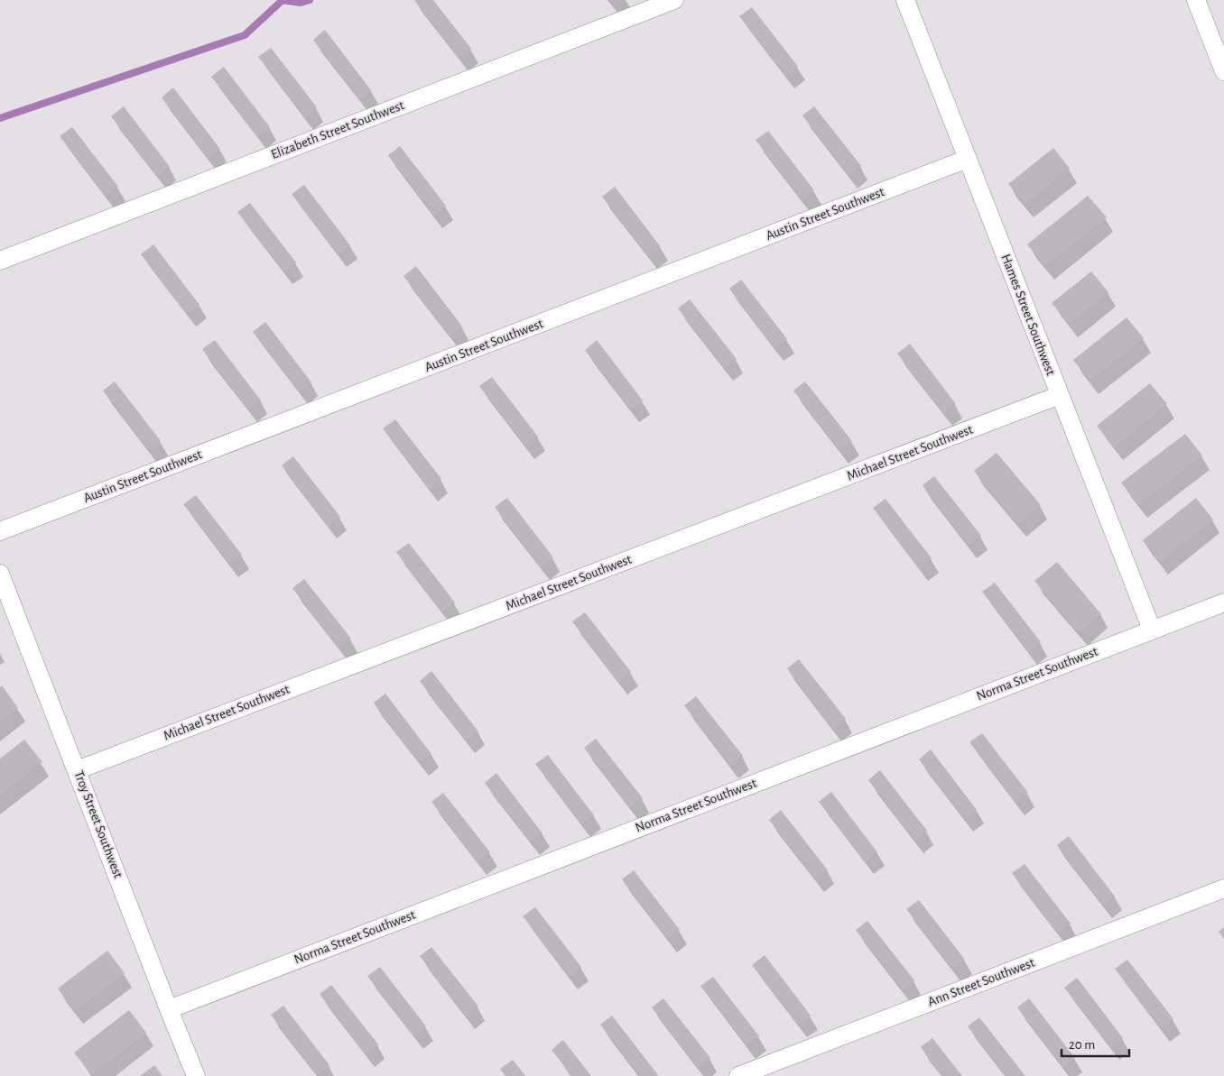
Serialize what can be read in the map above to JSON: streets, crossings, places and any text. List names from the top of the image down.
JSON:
{
  "streets": {
    "street": [
      "Elizabeth Street Southwest",
      "Austin Street Southwest",
      "Hames Street Southwest",
      "Michael Street Southwest",
      "Norma Street Southwest",
      "Troy Street Southwest",
      "Ann Street Southwest"
    ]
  },
  "crossings": [
    ["Austin Street Southwest", "Hames Street Southwest"],
    ["Hames Street Southwest", "Michael Street Southwest"],
    ["Hames Street Southwest", "Norma Street Southwest"],
    ["Michael Street Southwest", "Troy Street Southwest"],
    ["Norma Street Southwest", "Troy Street Southwest"]
  ],
  "scale_bar": "20 m"
}
